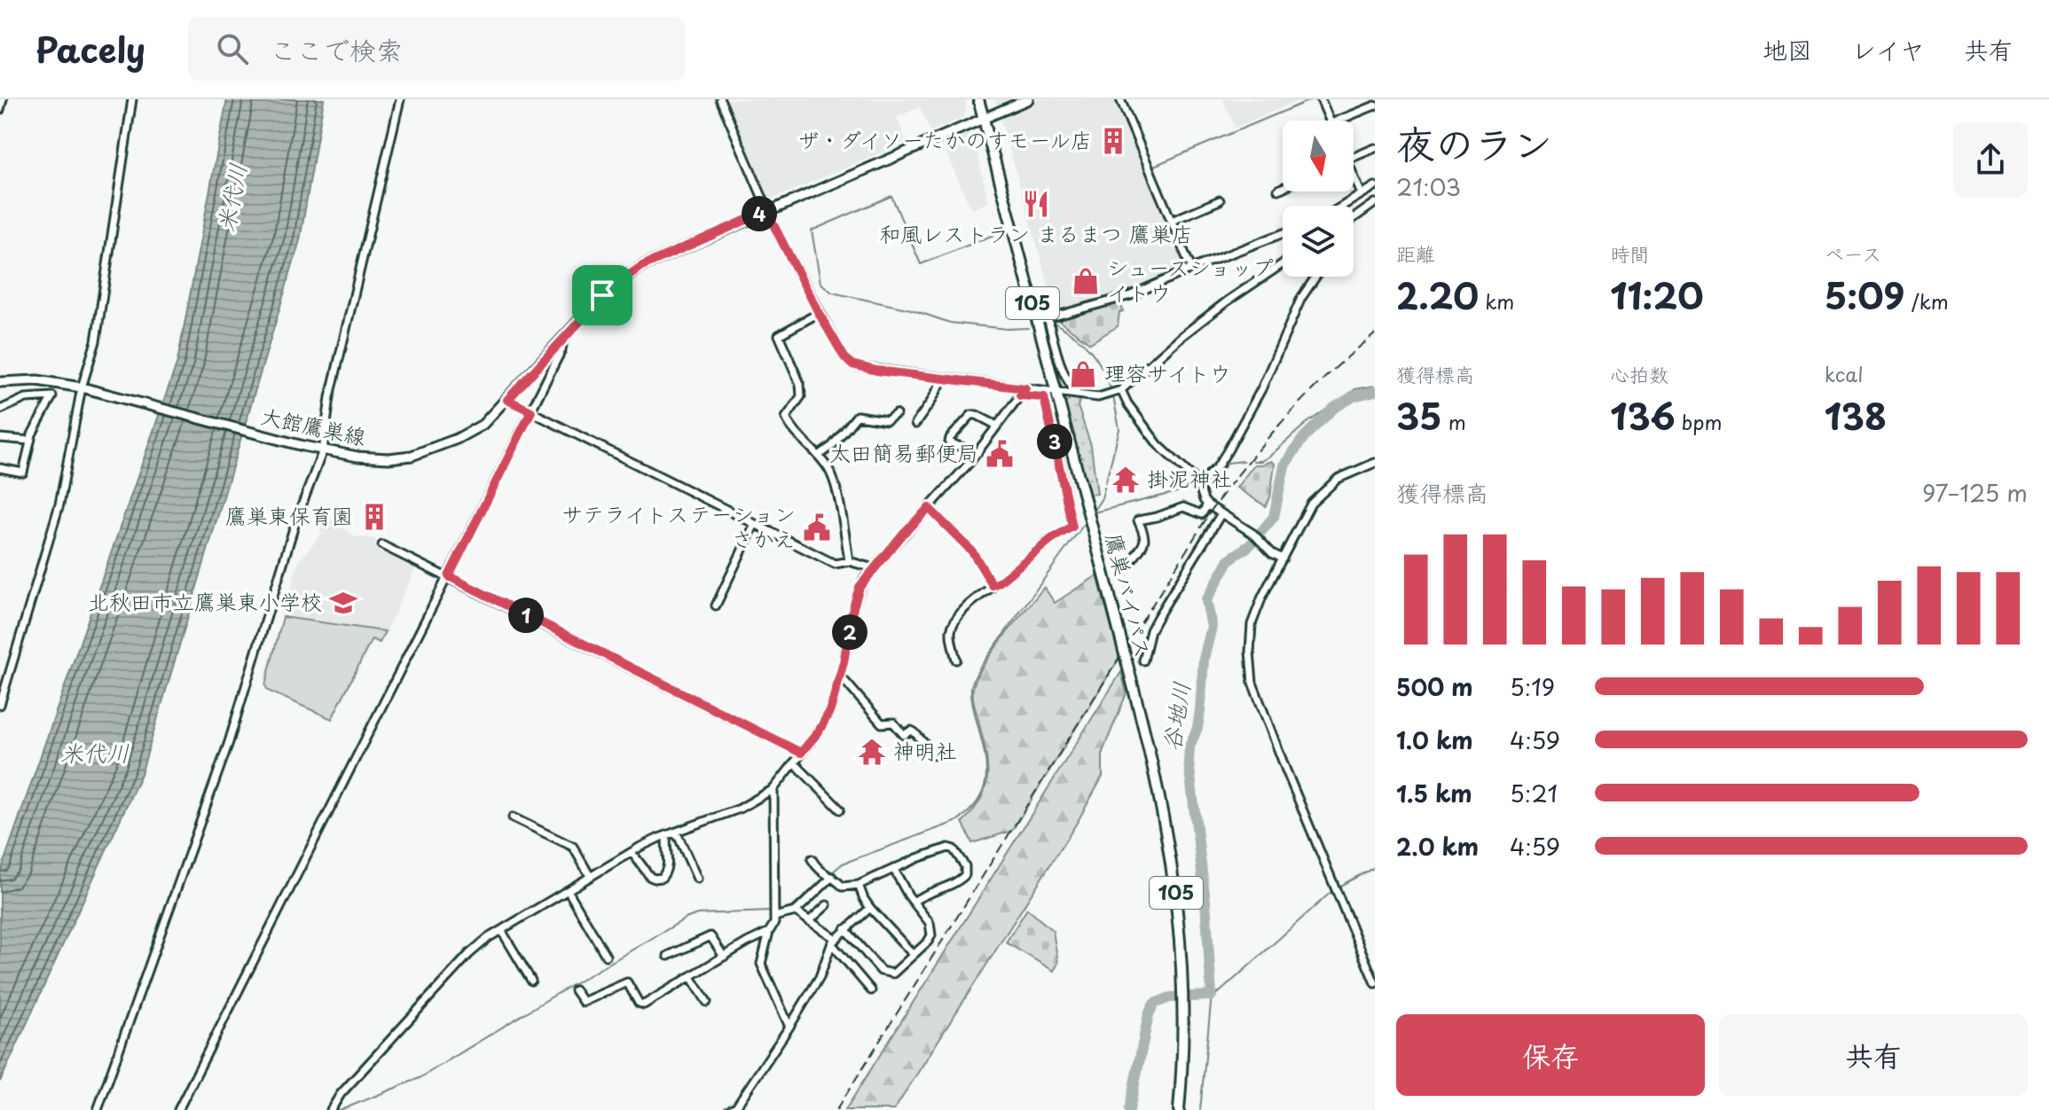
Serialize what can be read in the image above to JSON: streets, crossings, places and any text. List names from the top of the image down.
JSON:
{
  "streets": {
    "highway": ["105", "鷹巣バイパス"],
    "main road": ["大館鷹巣線"]
  },
  "crossings": [
    ["大館鷹巣線", "鷹巣バイパス"]
  ],
  "water": ["米代川", "谷地川"],
  "places": {
    "building": ["ザ・ダイソーたかのすモール店", "鷹巣東保育園"],
    "restaurant": ["和風レストラン まるまつ 鷹巣店"],
    "shop": ["シューズショップ イトウ", "理容サイトウ"],
    "public building": ["太田簡易郵便局", "サテライトステーション さかえ"],
    "temple": ["掛泥神社", "神明社"],
    "school or university": ["北秋田市立鷹巣東小学校"]
  },
  "north": "bottom",
  "page": {
    "header": "Pacely",
    "search": "ここで検索",
    "nav": ["地図", "レイヤ", "共有"],
    "heading": ["夜のラン", "21:03"],
    "pins": [
      "4",
      "3",
      "1",
      "2"
    ],
    "stats": [
      ["距離", "2.20 km"],
      ["時間", "11:20"],
      ["ペース", "5:09 /km"],
      ["獲得標高", "35 m"],
      ["心拍数", "136 bpm"],
      ["kcal", "138"]
    ],
    "chart": ["獲得標高", "97–125 m"],
    "list": [
      {
        "name": "500 m",
        "note": "5:19"
      },
      {
        "name": "1.0 km",
        "note": "4:59"
      },
      {
        "name": "1.5 km",
        "note": "5:21"
      },
      {
        "name": "2.0 km",
        "note": "4:59"
      }
    ],
    "buttons": ["保存", "共有"]
  }
}
